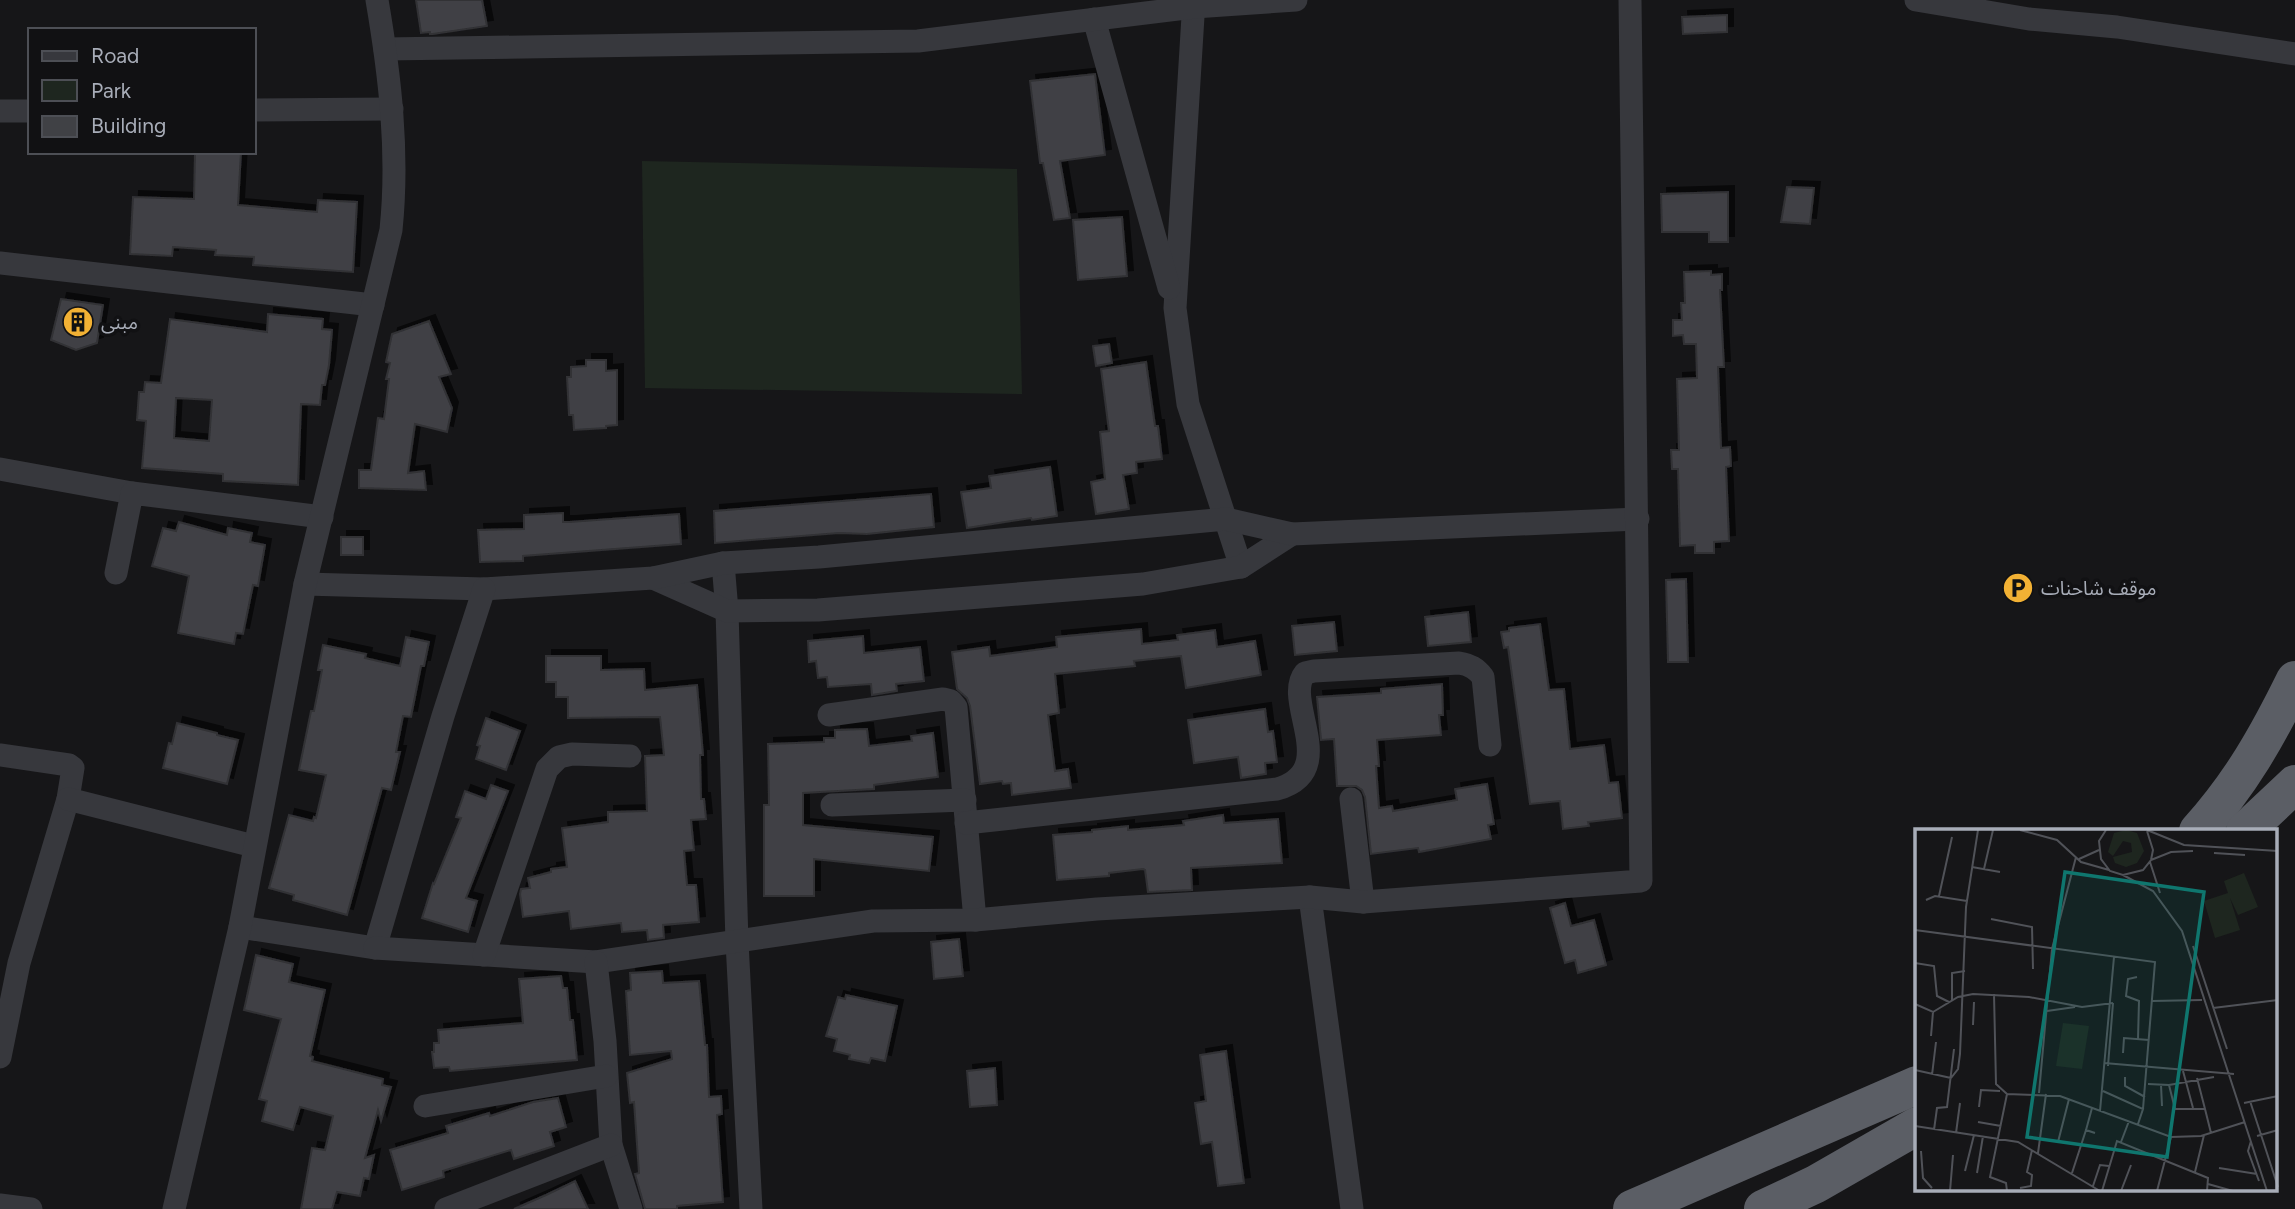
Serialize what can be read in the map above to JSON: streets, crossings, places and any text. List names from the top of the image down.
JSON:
{
  "places": {
    "building": ["مبنى"],
    "parking": ["موقف شاحنات"]
  },
  "legend": ["Road", "Park", "Building"]
}
